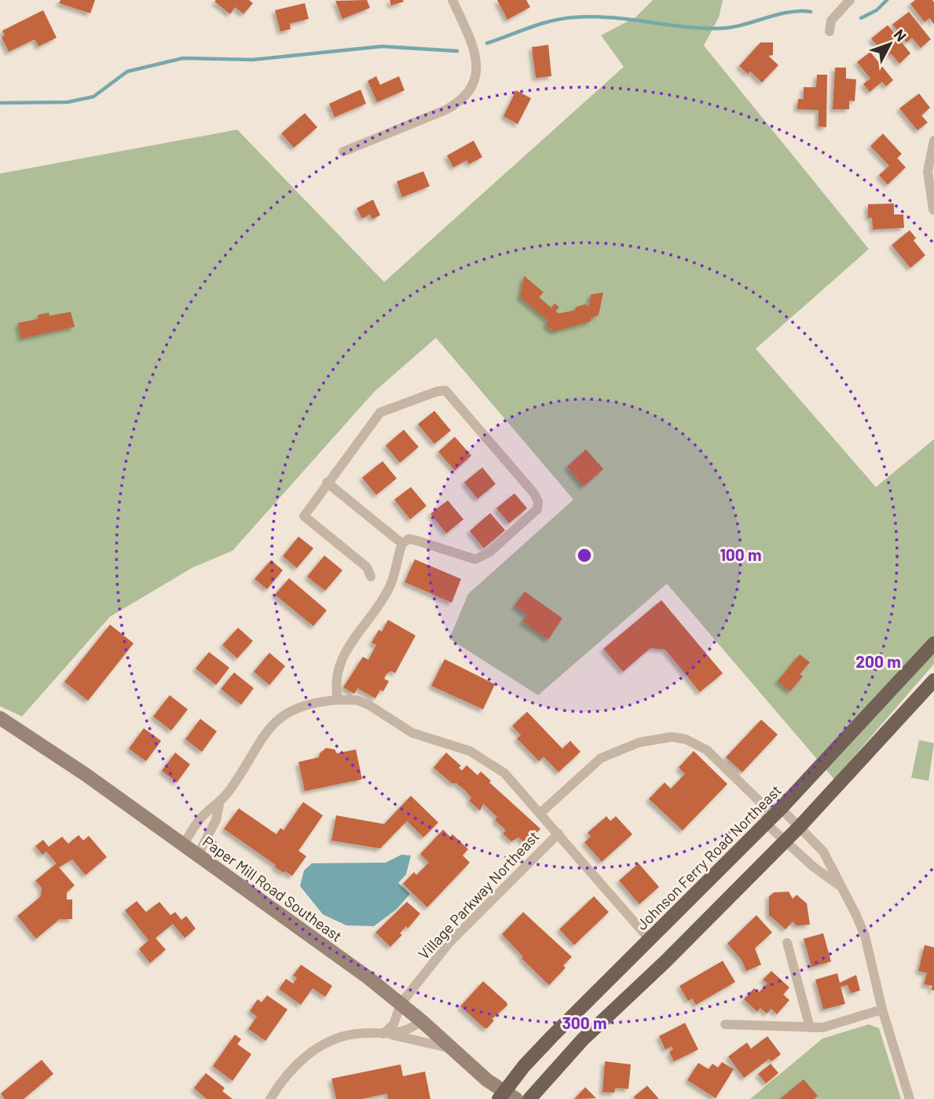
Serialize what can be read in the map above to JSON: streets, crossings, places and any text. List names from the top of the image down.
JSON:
{
  "streets": {
    "main road": ["Johnson Ferry Road Northeast"],
    "street": ["Paper Mill Road Southeast", "Village Parkway Northeast"]
  },
  "crossings": [
    ["Johnson Ferry Road Northeast", "Paper Mill Road Southeast"],
    ["Johnson Ferry Road Northeast", "Village Parkway Northeast"],
    ["Paper Mill Road Southeast", "Village Parkway Northeast"]
  ],
  "north": "top right",
  "rings": ["100 m", "200 m", "300 m"]
}
